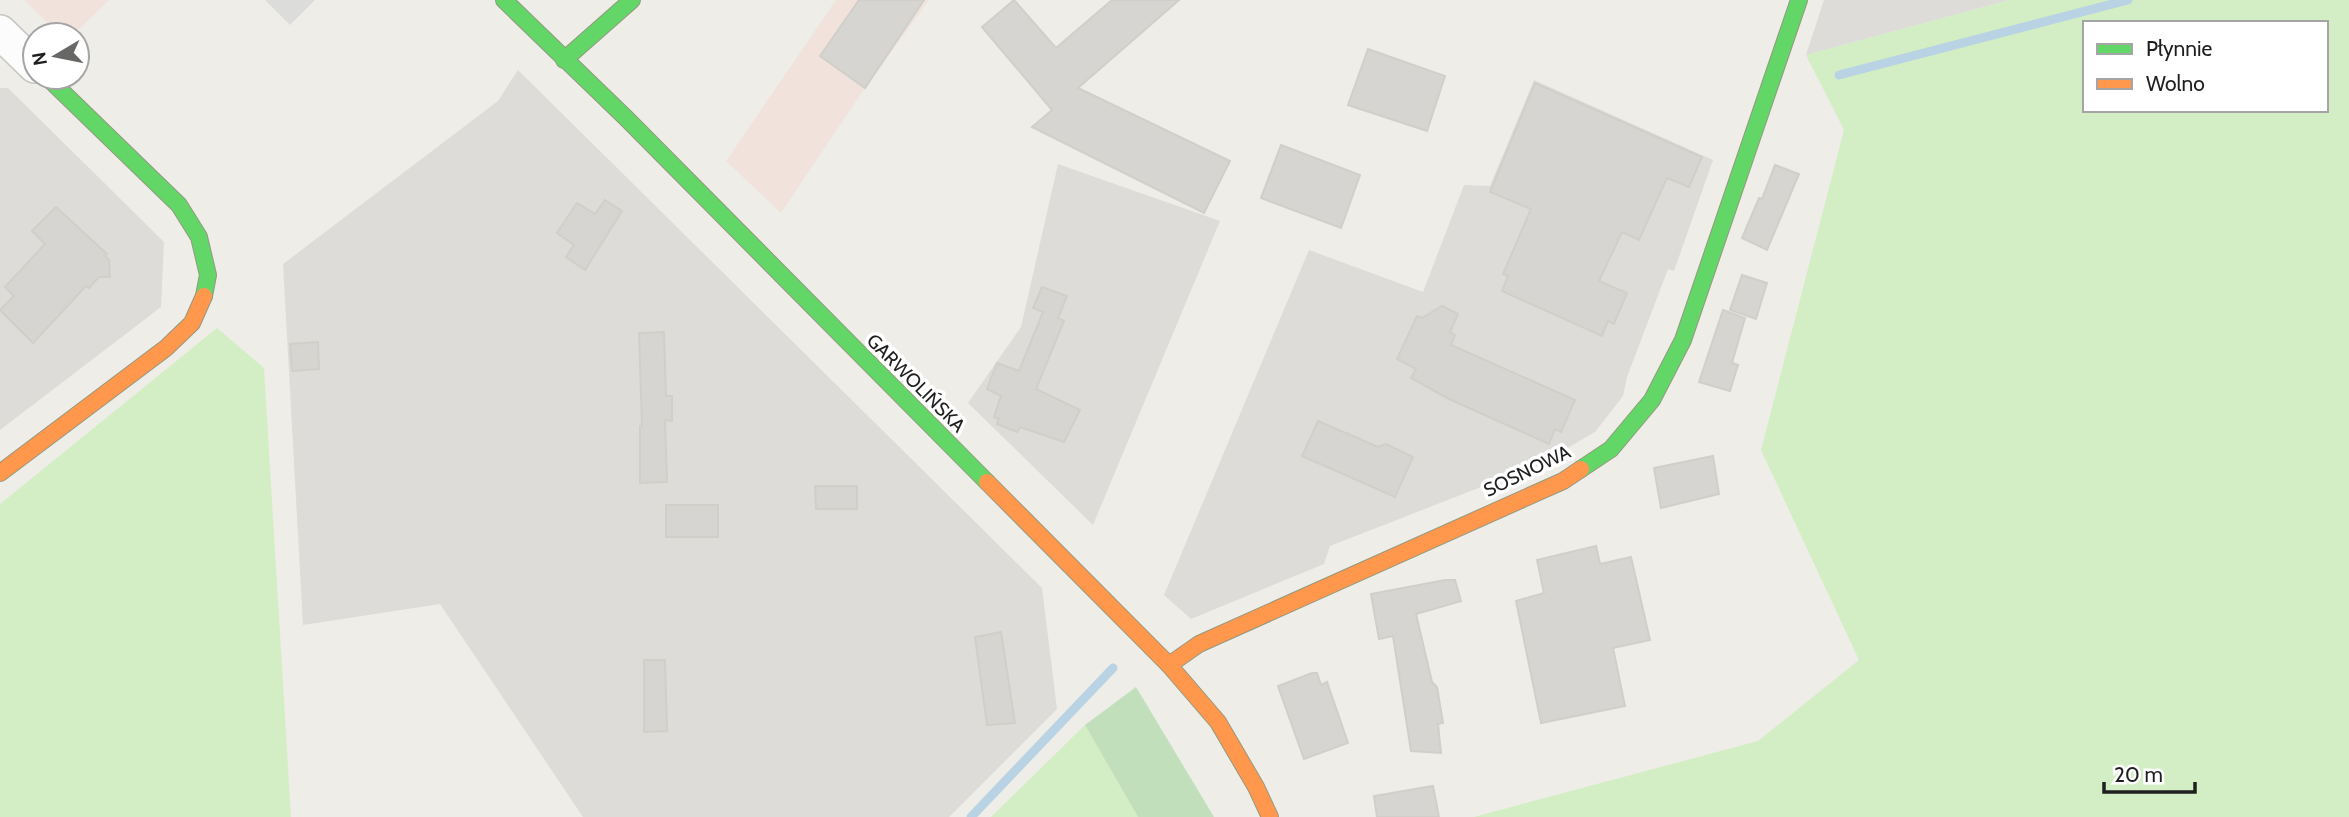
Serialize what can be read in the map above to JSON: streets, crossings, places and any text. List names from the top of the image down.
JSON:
{
  "streets": {
    "street": ["GARWOLIŃSKA", "SOSNOWA"]
  },
  "crossings": [
    ["GARWOLIŃSKA", "SOSNOWA"]
  ],
  "legend": ["Płynnie", "Wolno"],
  "scale_bar": "20 m",
  "north": "left"
}
